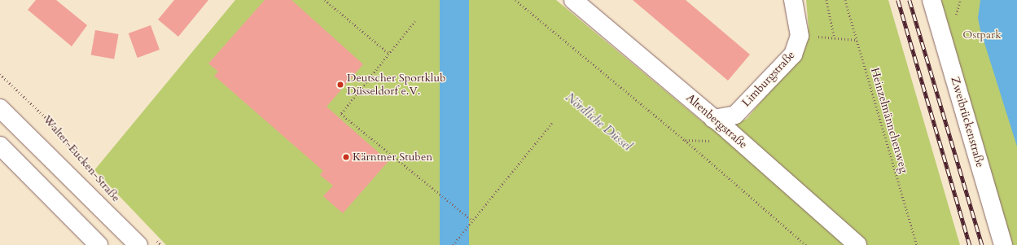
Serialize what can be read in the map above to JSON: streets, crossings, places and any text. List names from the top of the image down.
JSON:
{
  "streets": {
    "street": [
      "Limburgstraße",
      "Altenbergstraße",
      "Zweibrückenstraße",
      "Walter-Eucken-Straße"
    ],
    "path": ["Heinzelmännchenweg"]
  },
  "crossings": [
    ["Limburgstraße", "Altenbergstraße"]
  ],
  "water": ["Nördliche Düssel"],
  "parks": ["Ostpark"],
  "places": ["Deutscher Sportklub Düsseldorf e.V.", "Kärntner Stuben"]
}
